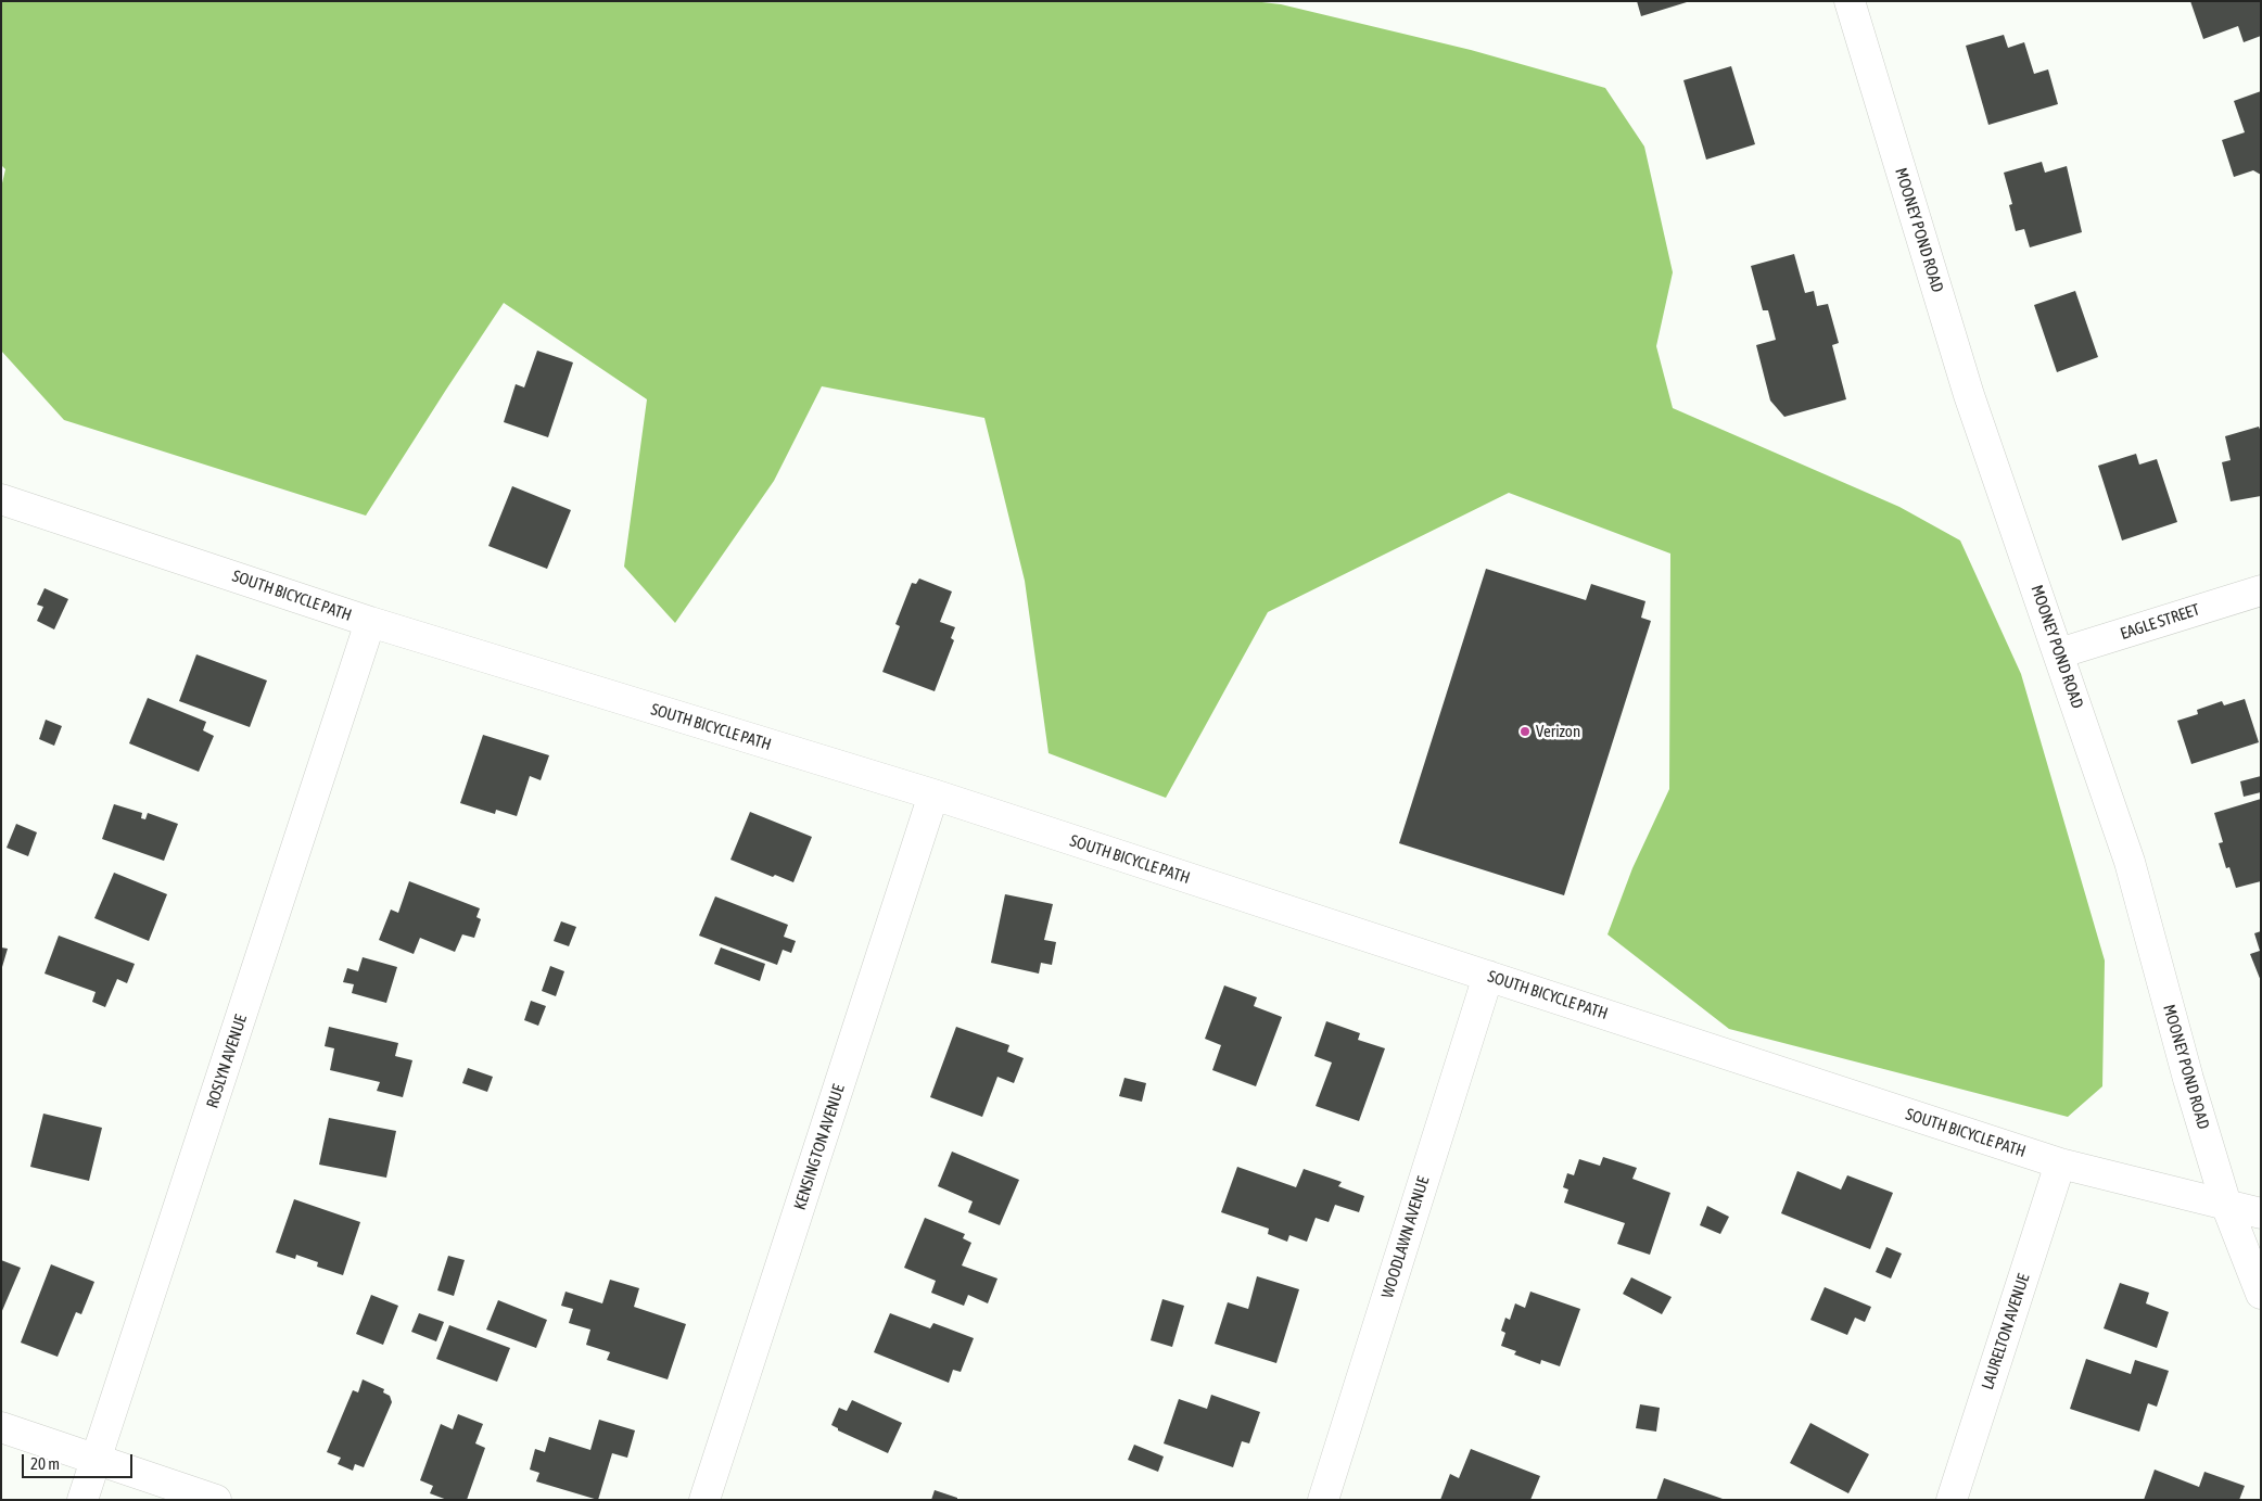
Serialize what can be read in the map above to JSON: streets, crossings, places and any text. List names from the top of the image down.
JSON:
{
  "streets": {
    "street": [
      "MOONEY POND ROAD",
      "SOUTH BICYCLE PATH",
      "EAGLE STREET",
      "ROSLYN AVENUE",
      "KENSINGTON AVENUE",
      "WOODLAWN AVENUE",
      "LAURELTON AVENUE"
    ]
  },
  "crossings": [
    ["MOONEY POND ROAD", "SOUTH BICYCLE PATH"],
    ["MOONEY POND ROAD", "EAGLE STREET"],
    ["SOUTH BICYCLE PATH", "ROSLYN AVENUE"],
    ["SOUTH BICYCLE PATH", "KENSINGTON AVENUE"],
    ["SOUTH BICYCLE PATH", "WOODLAWN AVENUE"],
    ["SOUTH BICYCLE PATH", "LAURELTON AVENUE"]
  ],
  "places": ["Verizon"],
  "scale_bar": "20 m"
}
